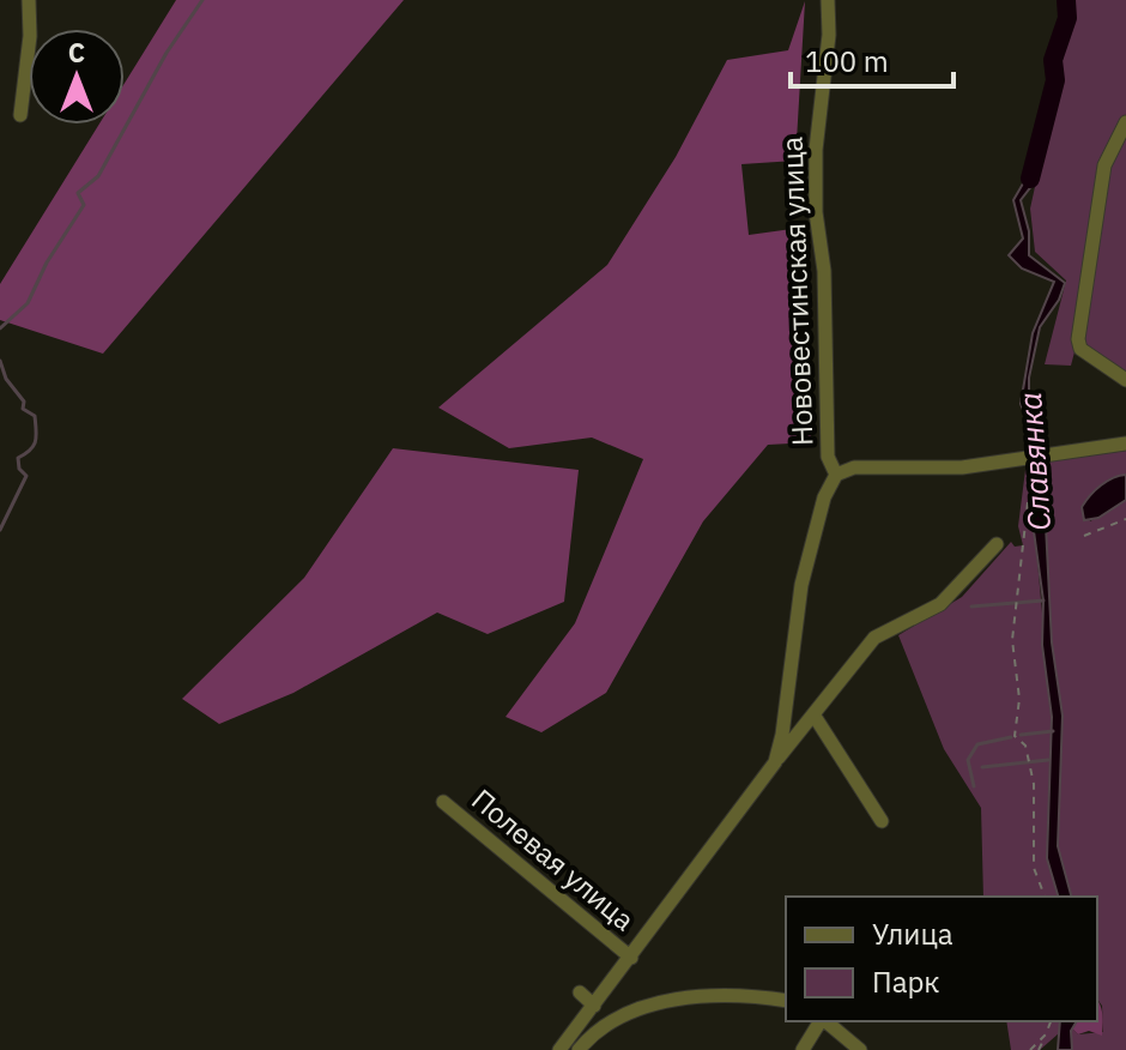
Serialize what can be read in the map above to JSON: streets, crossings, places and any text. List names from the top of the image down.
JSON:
{
  "streets": {
    "street": ["Нововестинская улица", "Полевая улица"]
  },
  "crossings": [
    ["Нововестинская улица", "Полевая улица"]
  ],
  "water": ["Славянка"],
  "legend": ["Улица", "Парк"],
  "scale_bar": "100 m",
  "north": "top"
}
